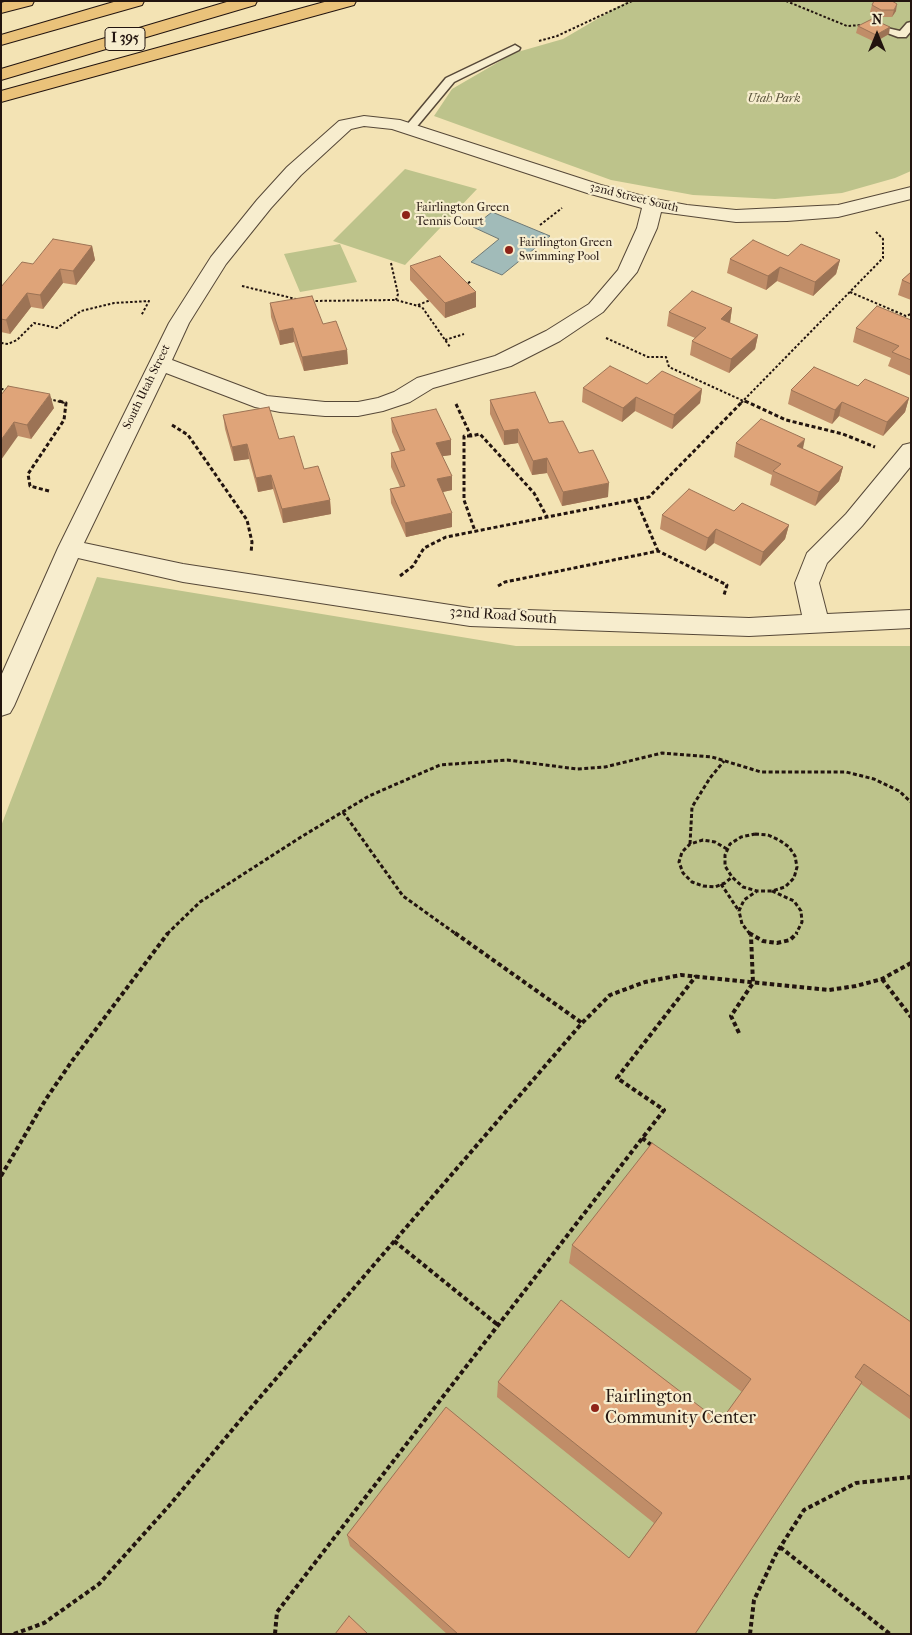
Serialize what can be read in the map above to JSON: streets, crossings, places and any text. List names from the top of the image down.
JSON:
{
  "streets": {
    "highway": ["I 395"],
    "street": ["32nd Street South", "South Utah Street", "32nd Road South"]
  },
  "crossings": [
    ["32nd Street South", "South Utah Street"],
    ["South Utah Street", "32nd Road South"]
  ],
  "parks": ["Utah Park"],
  "places": ["Fairlington Green Tennis Court", "Fairlington Green Swimming Pool", "Fairlington Community Center"],
  "north": "top"
}
